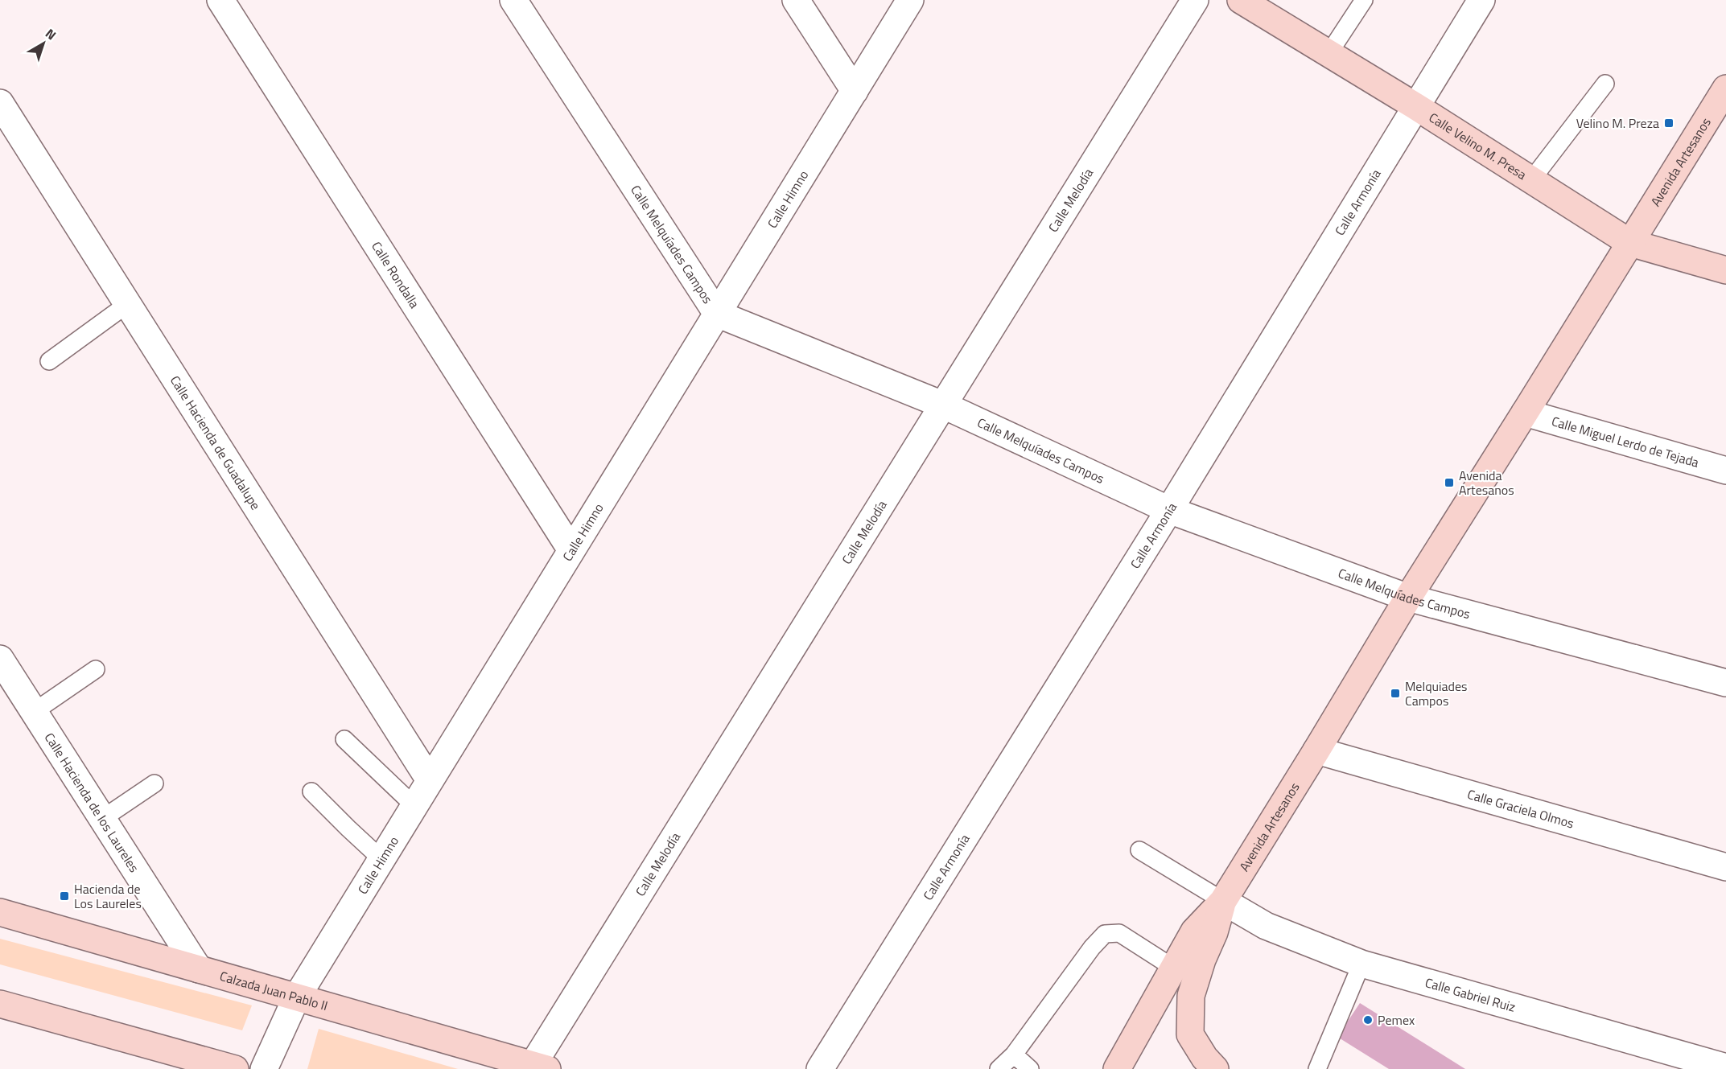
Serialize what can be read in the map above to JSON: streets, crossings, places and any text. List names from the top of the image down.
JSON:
{
  "streets": {
    "street": [
      "Calle Velino M. Presa",
      "Avenida Artesanos",
      "Calle Himno",
      "Calle Melodía",
      "Calle Armonía",
      "Calle Melquíades Campos",
      "Calle Rondalla",
      "Calle Miguel Lerdo de Tejada",
      "Calle Hacienda de Guadalupe",
      "Calle Hacienda de los Laureles",
      "Calle Graciela Olmos",
      "Calzada Juan Pablo II",
      "Calle Gabriel Ruiz"
    ]
  },
  "crossings": [
    ["Calle Velino M. Presa", "Avenida Artesanos"],
    ["Calle Velino M. Presa", "Calle Armonía"],
    ["Avenida Artesanos", "Calle Melquíades Campos"],
    ["Avenida Artesanos", "Calle Miguel Lerdo de Tejada"],
    ["Avenida Artesanos", "Calle Graciela Olmos"],
    ["Avenida Artesanos", "Calle Gabriel Ruiz"],
    ["Calle Himno", "Calle Melquíades Campos"],
    ["Calle Himno", "Calle Rondalla"],
    ["Calle Himno", "Calle Hacienda de Guadalupe"],
    ["Calle Himno", "Calzada Juan Pablo II"],
    ["Calle Melodía", "Calle Melquíades Campos"],
    ["Calle Melodía", "Calzada Juan Pablo II"],
    ["Calle Armonía", "Calle Melquíades Campos"],
    ["Calle Hacienda de los Laureles", "Calzada Juan Pablo II"]
  ],
  "places": {
    "transit": [
      "Velino M. Preza",
      "Avenida Artesanos",
      "Melquiades Campos",
      "Hacienda de Los Laureles"
    ],
    "other": ["Pemex"]
  },
  "north": "top right"
}
